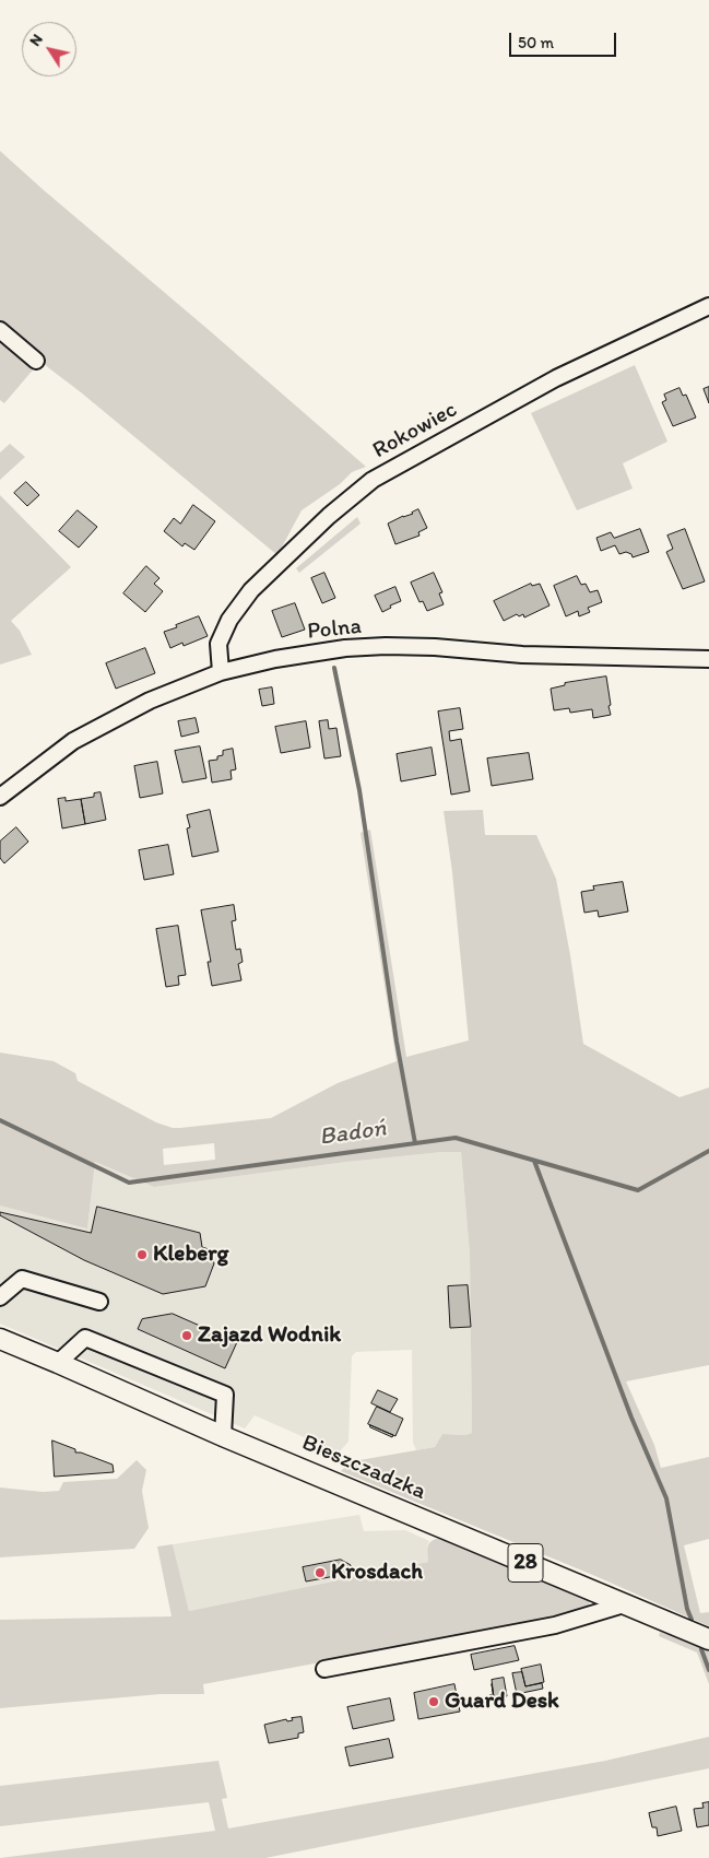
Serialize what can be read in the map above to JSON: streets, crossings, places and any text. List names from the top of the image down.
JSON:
{
  "streets": {
    "main road": ["Bieszczadzka", "28"],
    "street": ["Rokowiec", "Polna"]
  },
  "crossings": [
    ["Rokowiec", "Polna"]
  ],
  "water": ["Badoń"],
  "places": [
    "Kleberg",
    "Zajazd Wodnik",
    "Krosdach",
    "Guard Desk"
  ],
  "scale_bar": "50 m",
  "north": "top left"
}
